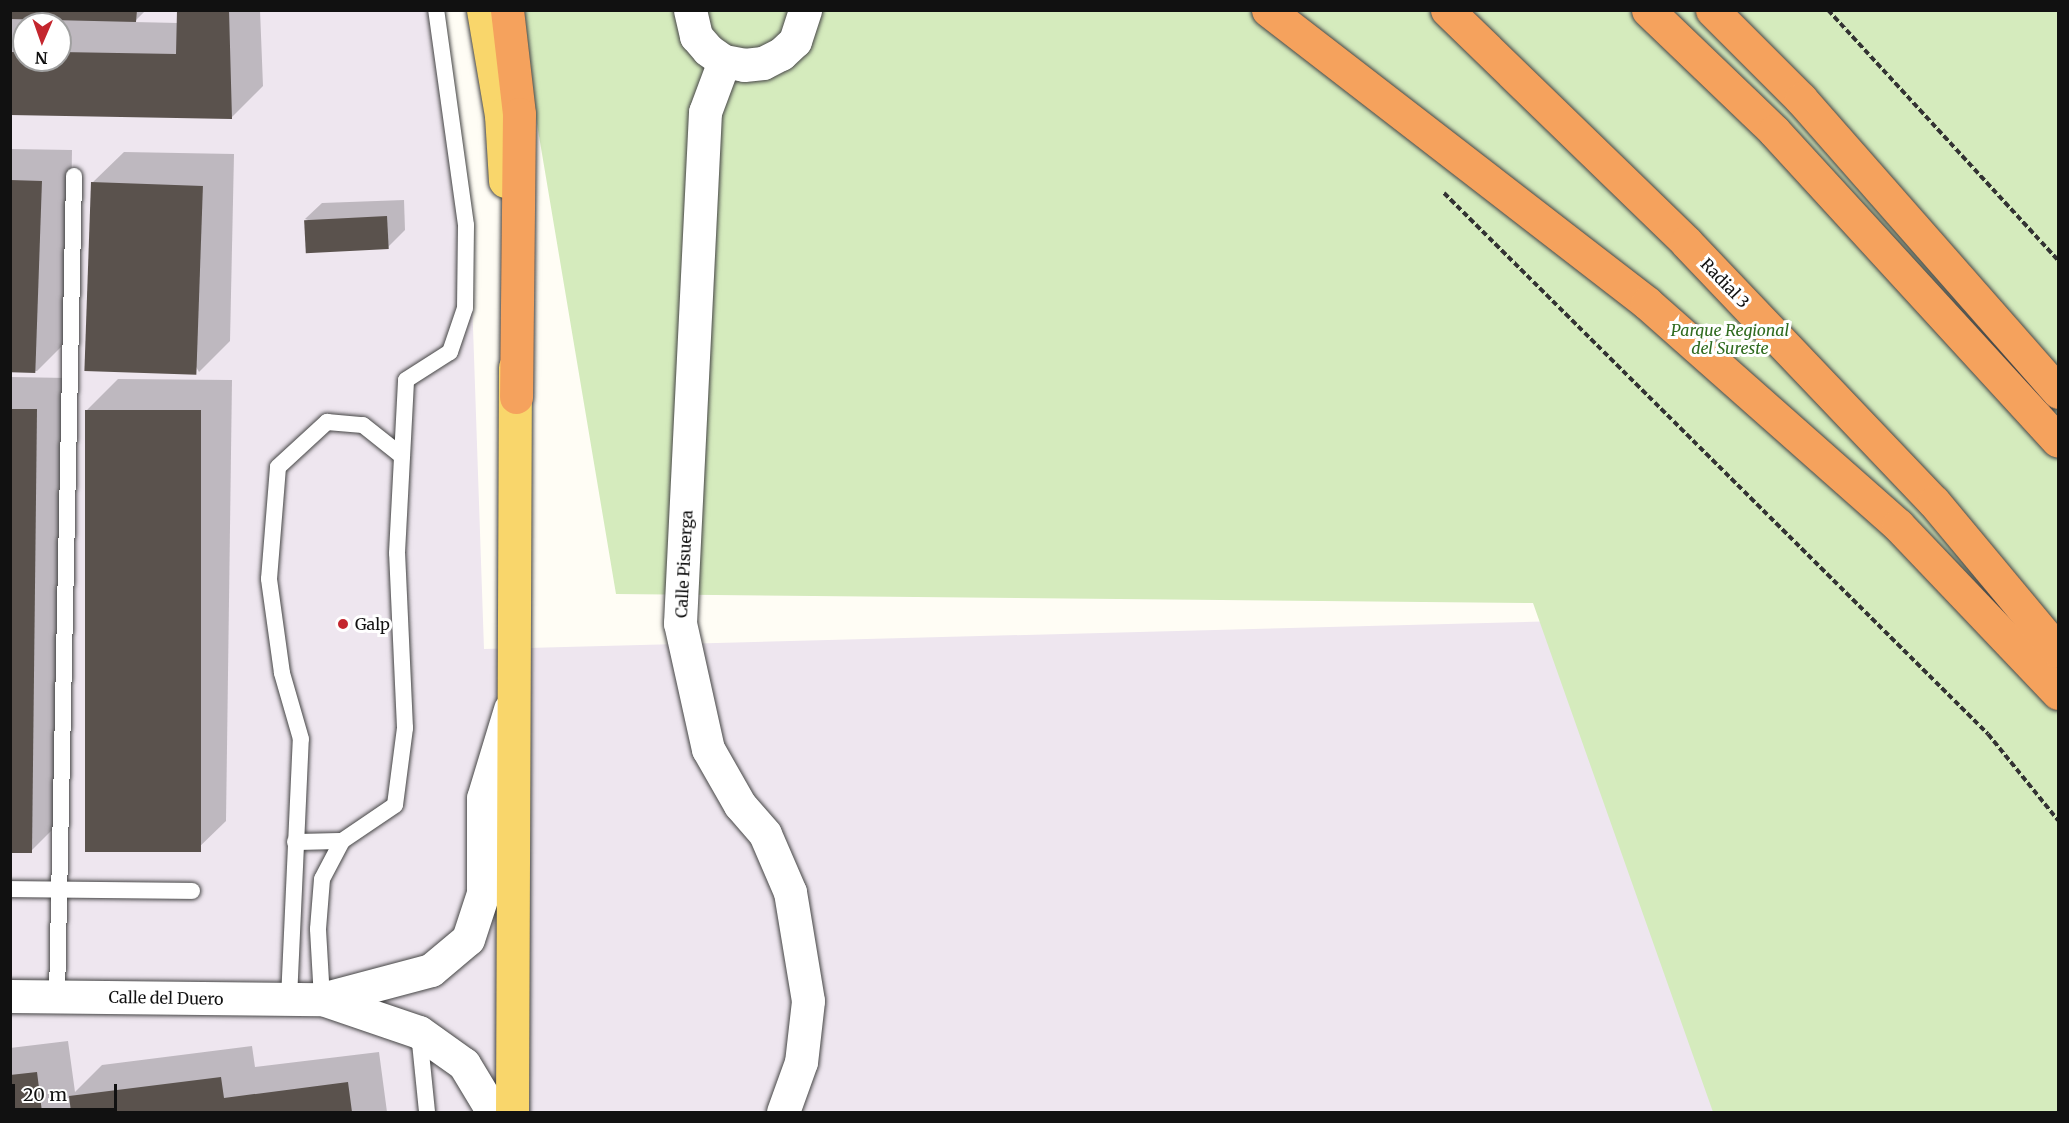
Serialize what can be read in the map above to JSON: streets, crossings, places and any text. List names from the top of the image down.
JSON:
{
  "streets": {
    "highway": ["Radial 3"],
    "street": ["Calle Pisuerga", "Calle del Duero"]
  },
  "parks": ["Parque Regional del Sureste"],
  "places": ["Galp"],
  "scale_bar": "20 m",
  "north": "bottom"
}
